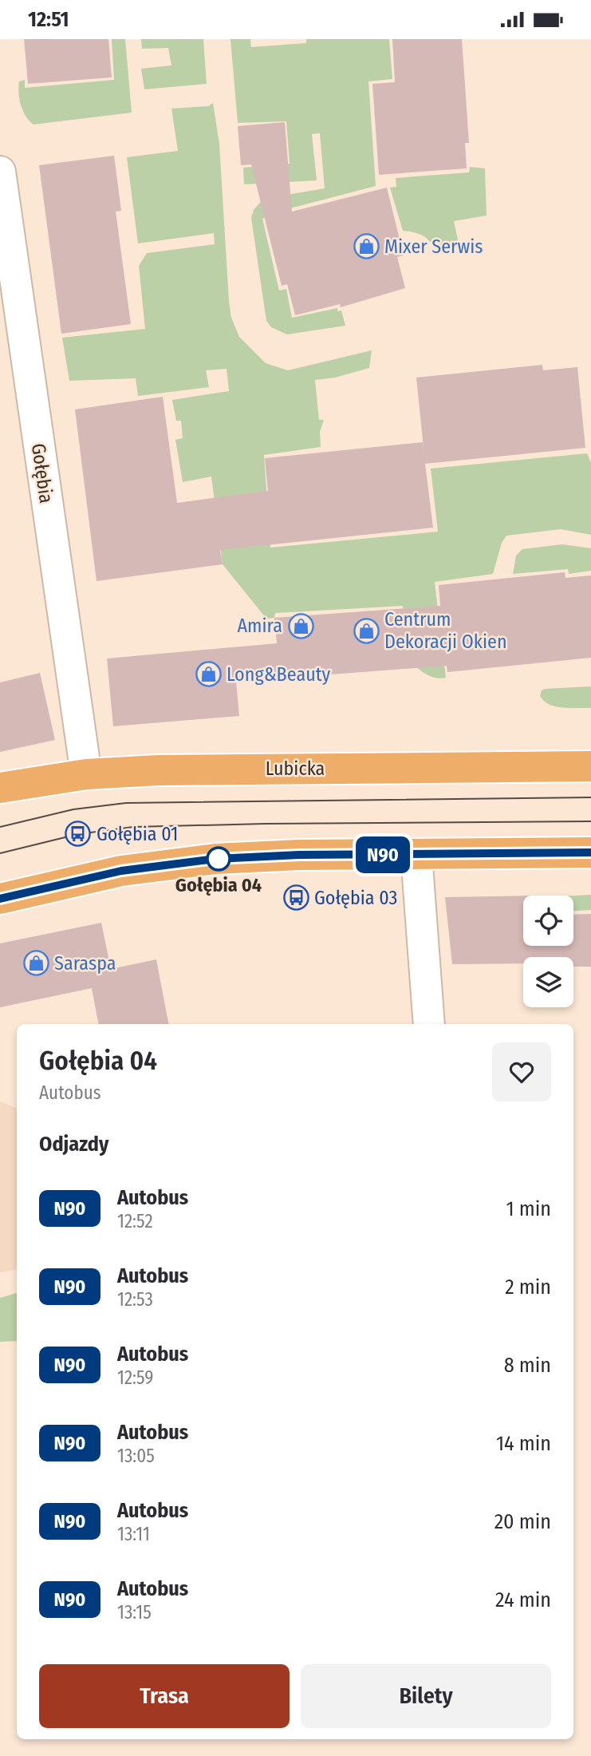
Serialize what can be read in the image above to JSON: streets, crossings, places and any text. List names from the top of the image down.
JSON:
{
  "streets": {
    "main road": ["Lubicka"],
    "street": ["Gołębia"]
  },
  "crossings": [
    ["Gołębia", "Lubicka"]
  ],
  "places": {
    "shop": [
      "Mixer Serwis",
      "Amira",
      "Centrum Dekoracji Okien",
      "Long&Beauty",
      "Saraspa"
    ],
    "bus stop": ["Gołębia 01", "Gołębia 03"],
    "other": ["Gołębia 04"]
  },
  "lines": ["bus line N90"],
  "page": {
    "status": "12:51",
    "on_map": "N90",
    "heading": [
      ["Gołębia 04", "Autobus"],
      "Odjazdy"
    ],
    "list": [
      {
        "mark": "N90",
        "name": "Autobus",
        "note": "12:52",
        "value": "1 min"
      },
      {
        "mark": "N90",
        "name": "Autobus",
        "note": "12:53",
        "value": "2 min"
      },
      {
        "mark": "N90",
        "name": "Autobus",
        "note": "12:59",
        "value": "8 min"
      },
      {
        "mark": "N90",
        "name": "Autobus",
        "note": "13:05",
        "value": "14 min"
      },
      {
        "mark": "N90",
        "name": "Autobus",
        "note": "13:11",
        "value": "20 min"
      },
      {
        "mark": "N90",
        "name": "Autobus",
        "note": "13:15",
        "value": "24 min"
      }
    ],
    "buttons": ["Trasa", "Bilety"]
  }
}
